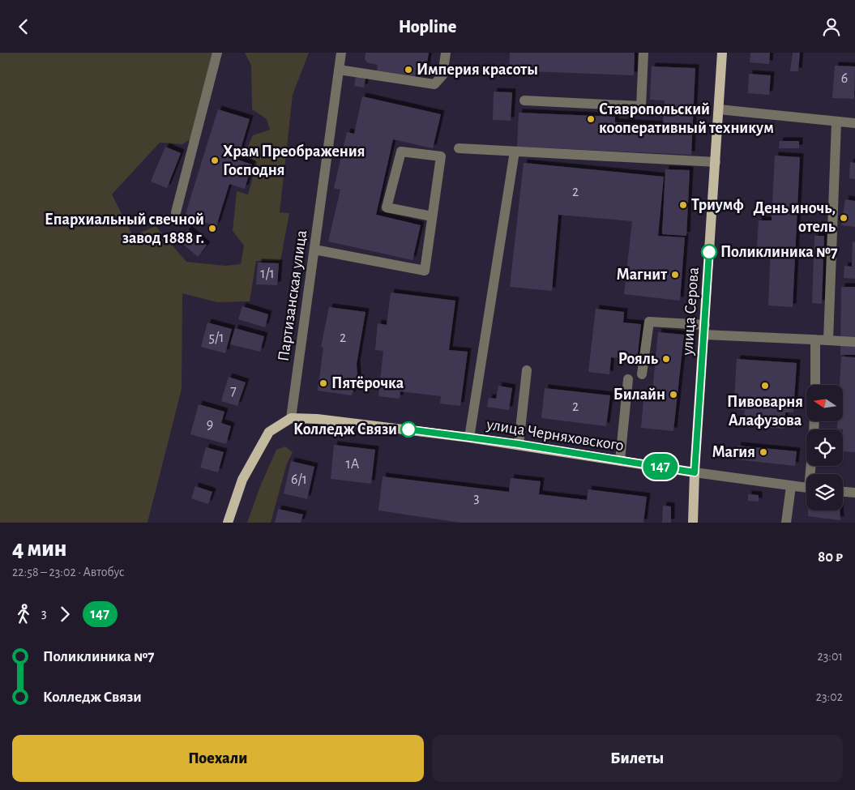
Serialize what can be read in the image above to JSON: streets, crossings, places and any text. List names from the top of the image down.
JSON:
{
  "streets": {
    "main road": ["улица Серова", "улица Черняховского"],
    "street": ["Партизанская улица"]
  },
  "crossings": [
    ["Партизанская улица", "улица Черняховского"],
    ["улица Серова", "улица Черняховского"]
  ],
  "places": [
    "Империя красоты",
    "Ставропольский кооперативный техникум",
    "Храм Преображения Господня",
    "Триумф",
    "День иночь, отель",
    "Епархиальный свечной завод 1888 г.",
    "Поликлиника №7",
    "Магнит",
    "Рояль",
    "Пятёрочка",
    "Пивоварня Алафузова",
    "Билайн",
    "Колледж Связи",
    "Магия"
  ],
  "lines": ["bus line 147"],
  "house_numbers": [
    "6",
    "2",
    "1/1",
    "5/1",
    "2",
    "7",
    "2",
    "9",
    "1А",
    "6/1",
    "3"
  ],
  "north": "left",
  "page": {
    "header": "Hopline",
    "on_map": "147",
    "heading": ["4 мин", "22:58 – 23:02 · Автобус", "80 ₽"],
    "legs": ["3", "147"],
    "list": [
      {
        "name": "Поликлиника №7",
        "value": "23:01"
      },
      {
        "name": "Колледж Связи",
        "value": "23:02"
      }
    ],
    "buttons": ["Поехали", "Билеты"]
  }
}
